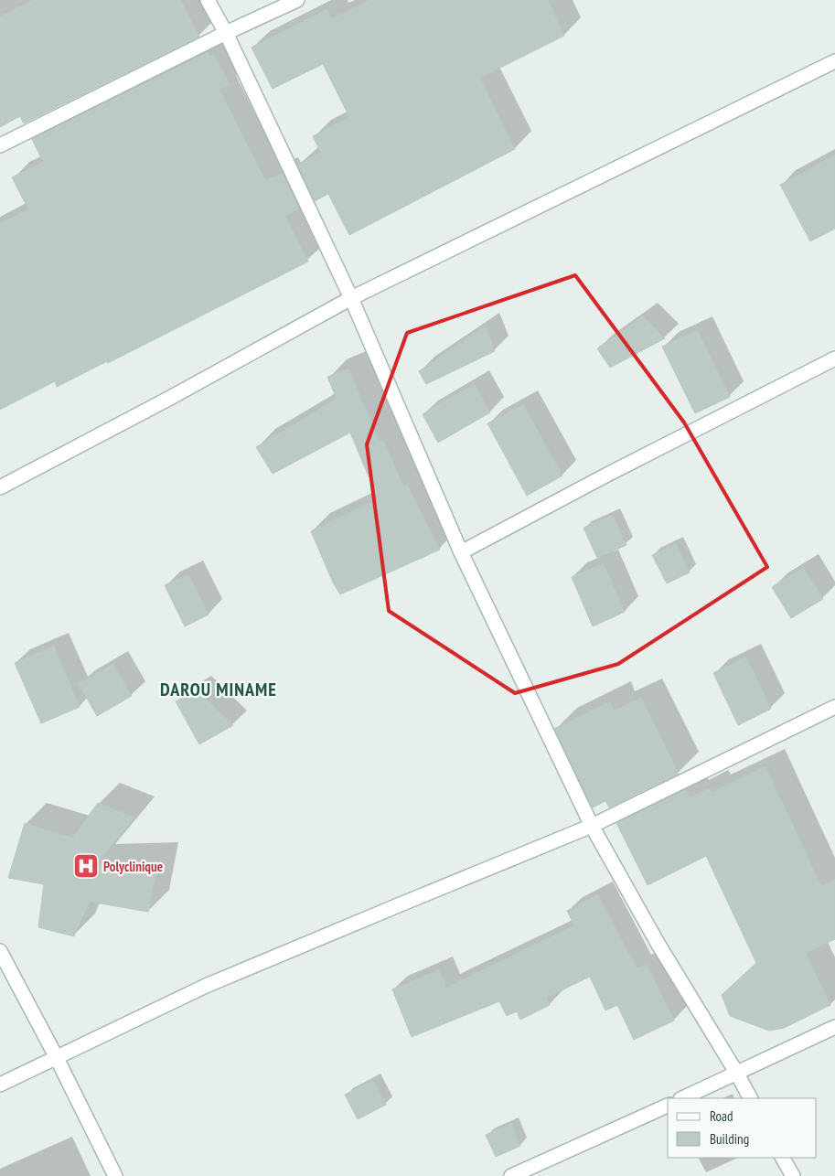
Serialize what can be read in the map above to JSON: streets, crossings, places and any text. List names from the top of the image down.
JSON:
{
  "districts": ["DAROU MINAME"],
  "places": {
    "hospital": ["Polyclinique"]
  },
  "legend": ["Road", "Building"]
}
